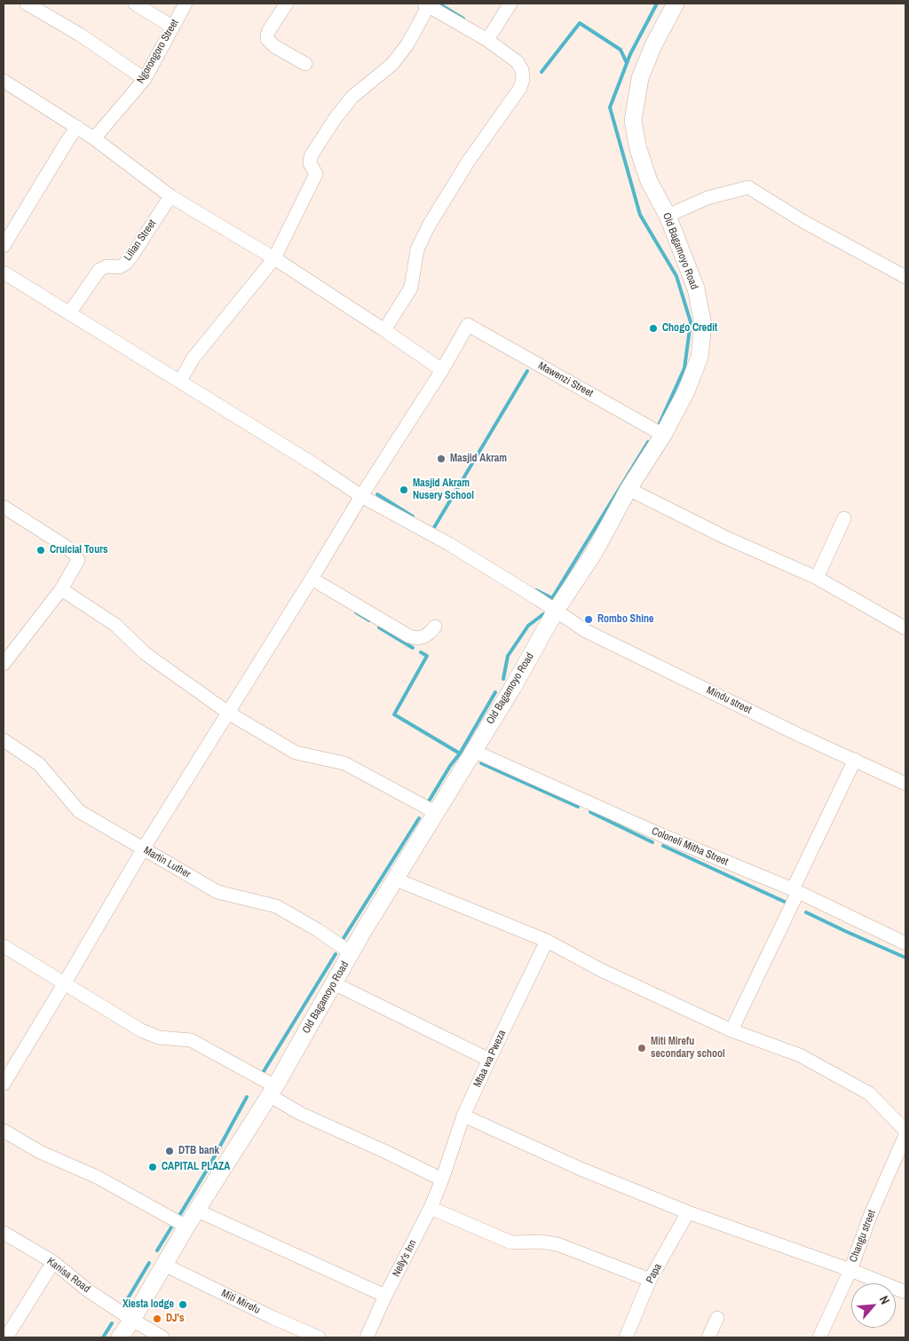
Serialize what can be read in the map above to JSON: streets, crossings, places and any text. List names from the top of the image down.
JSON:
{
  "streets": {
    "main road": ["Old Bagamoyo Road"],
    "street": [
      "Ngorongoro Street",
      "Lilian Street",
      "Mawenzi Street",
      "Mindu street",
      "Coloneli Mitha Street",
      "Martin Luther",
      "Mtaa wa Pweza",
      "Changu street",
      "Nelly's Inn",
      "Papa",
      "Kanisa Road",
      "Miti Mirefu"
    ]
  },
  "crossings": [
    ["Lilian Street", "Mindu street"],
    ["Old Bagamoyo Road", "Mawenzi Street"],
    ["Old Bagamoyo Road", "Mindu street"],
    ["Old Bagamoyo Road", "Coloneli Mitha Street"],
    ["Old Bagamoyo Road", "Martin Luther"],
    ["Old Bagamoyo Road", "Kanisa Road"],
    ["Old Bagamoyo Road", "Miti Mirefu"],
    ["Mtaa wa Pweza", "Nelly's Inn"]
  ],
  "places": [
    "Chogo Credit",
    "Masjid Akram",
    "Masjid Akram Nusery School",
    "Cruicial Tours",
    "Rombo Shine",
    "Miti Mirefu secondary school",
    "DTB bank",
    "CAPITAL PLAZA",
    "Xiesta lodge",
    "DJ's"
  ],
  "north": "top right"
}
